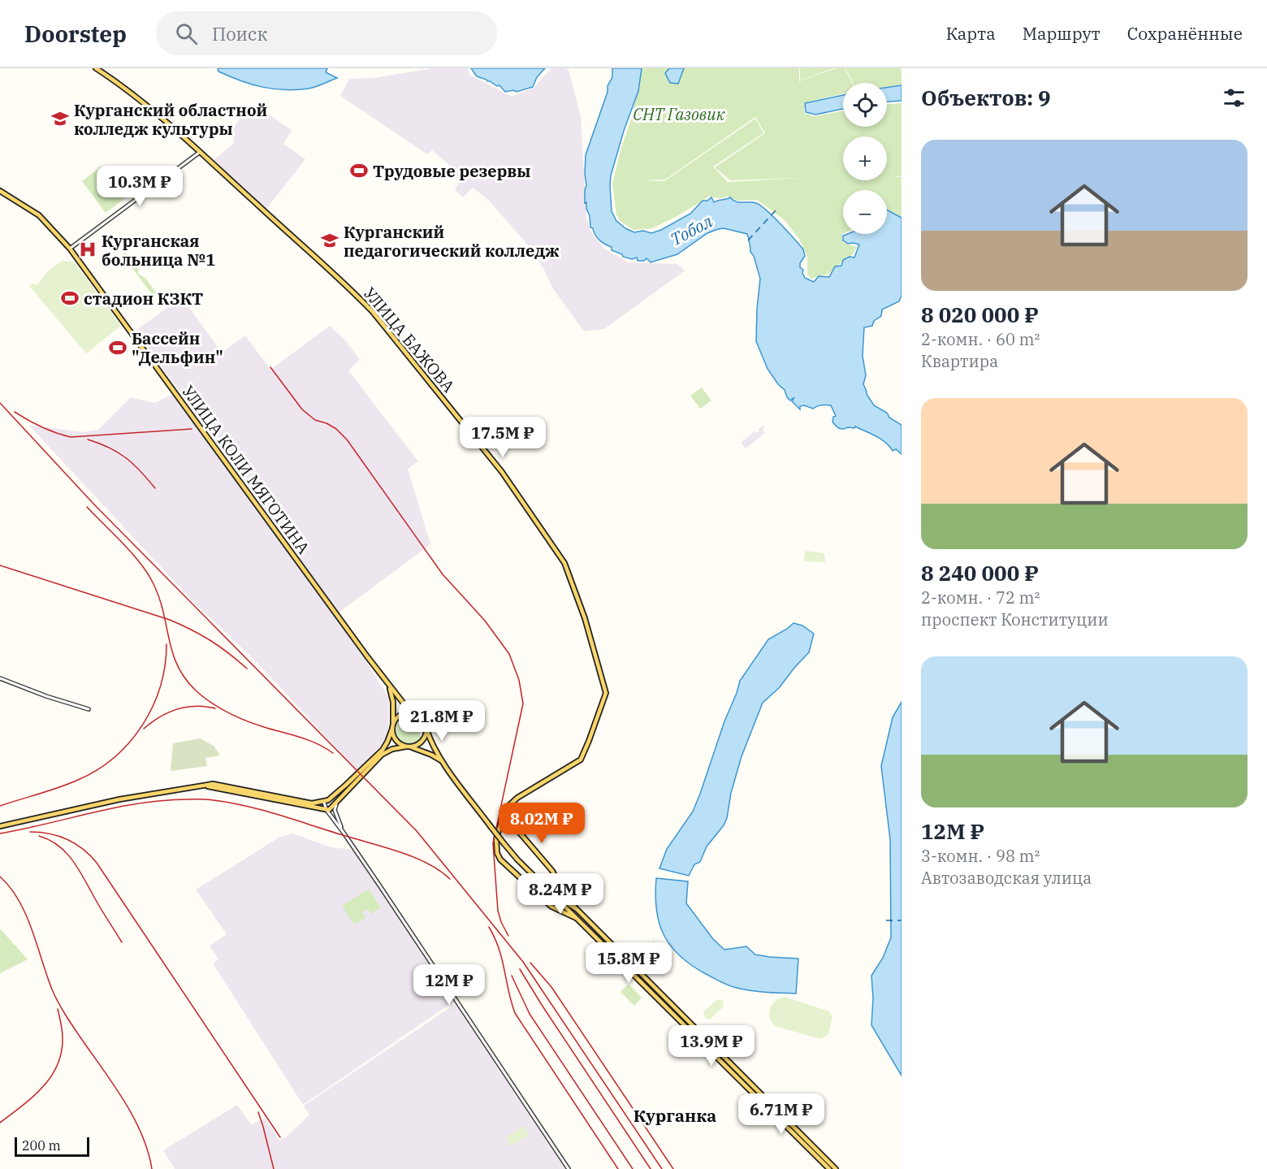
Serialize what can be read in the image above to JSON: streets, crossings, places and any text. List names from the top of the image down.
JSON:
{
  "streets": {
    "main road": ["УЛИЦА БАЖОВА", "УЛИЦА КОЛИ МЯГОТИНА"]
  },
  "districts": ["Курганка"],
  "water": ["Тобол"],
  "parks": ["СНТ Газовик"],
  "places": {
    "school or university": ["Курганский областной колледж культуры", "Курганский педагогический колледж"],
    "sports": ["Трудовые резервы", "стадион КЗКТ", "Бассейн \"Дельфин\""],
    "hospital": ["Курганская больница №1"]
  },
  "scale_bar": "200 m",
  "page": {
    "header": "Doorstep",
    "search": "Поиск",
    "nav": ["Карта", "Маршрут", "Сохранённые"],
    "heading": "Объектов: 9",
    "map_buttons": ["+", "−"],
    "list": [
      {
        "name": "8 020 000 ₽",
        "note": "2-комн. · 60 m² · Квартира"
      },
      {
        "name": "8 240 000 ₽",
        "note": "2-комн. · 72 m² · проспект Конституции"
      },
      {
        "name": "12M ₽",
        "note": "3-комн. · 98 m² · Автозаводская улица"
      }
    ],
    "price": [
      "10.3M ₽",
      "17.5M ₽",
      "21.8M ₽",
      "8.02M ₽",
      "8.24M ₽",
      "15.8M ₽",
      "12M ₽",
      "13.9M ₽",
      "6.71M ₽"
    ],
    "scale": "200 m"
  }
}
